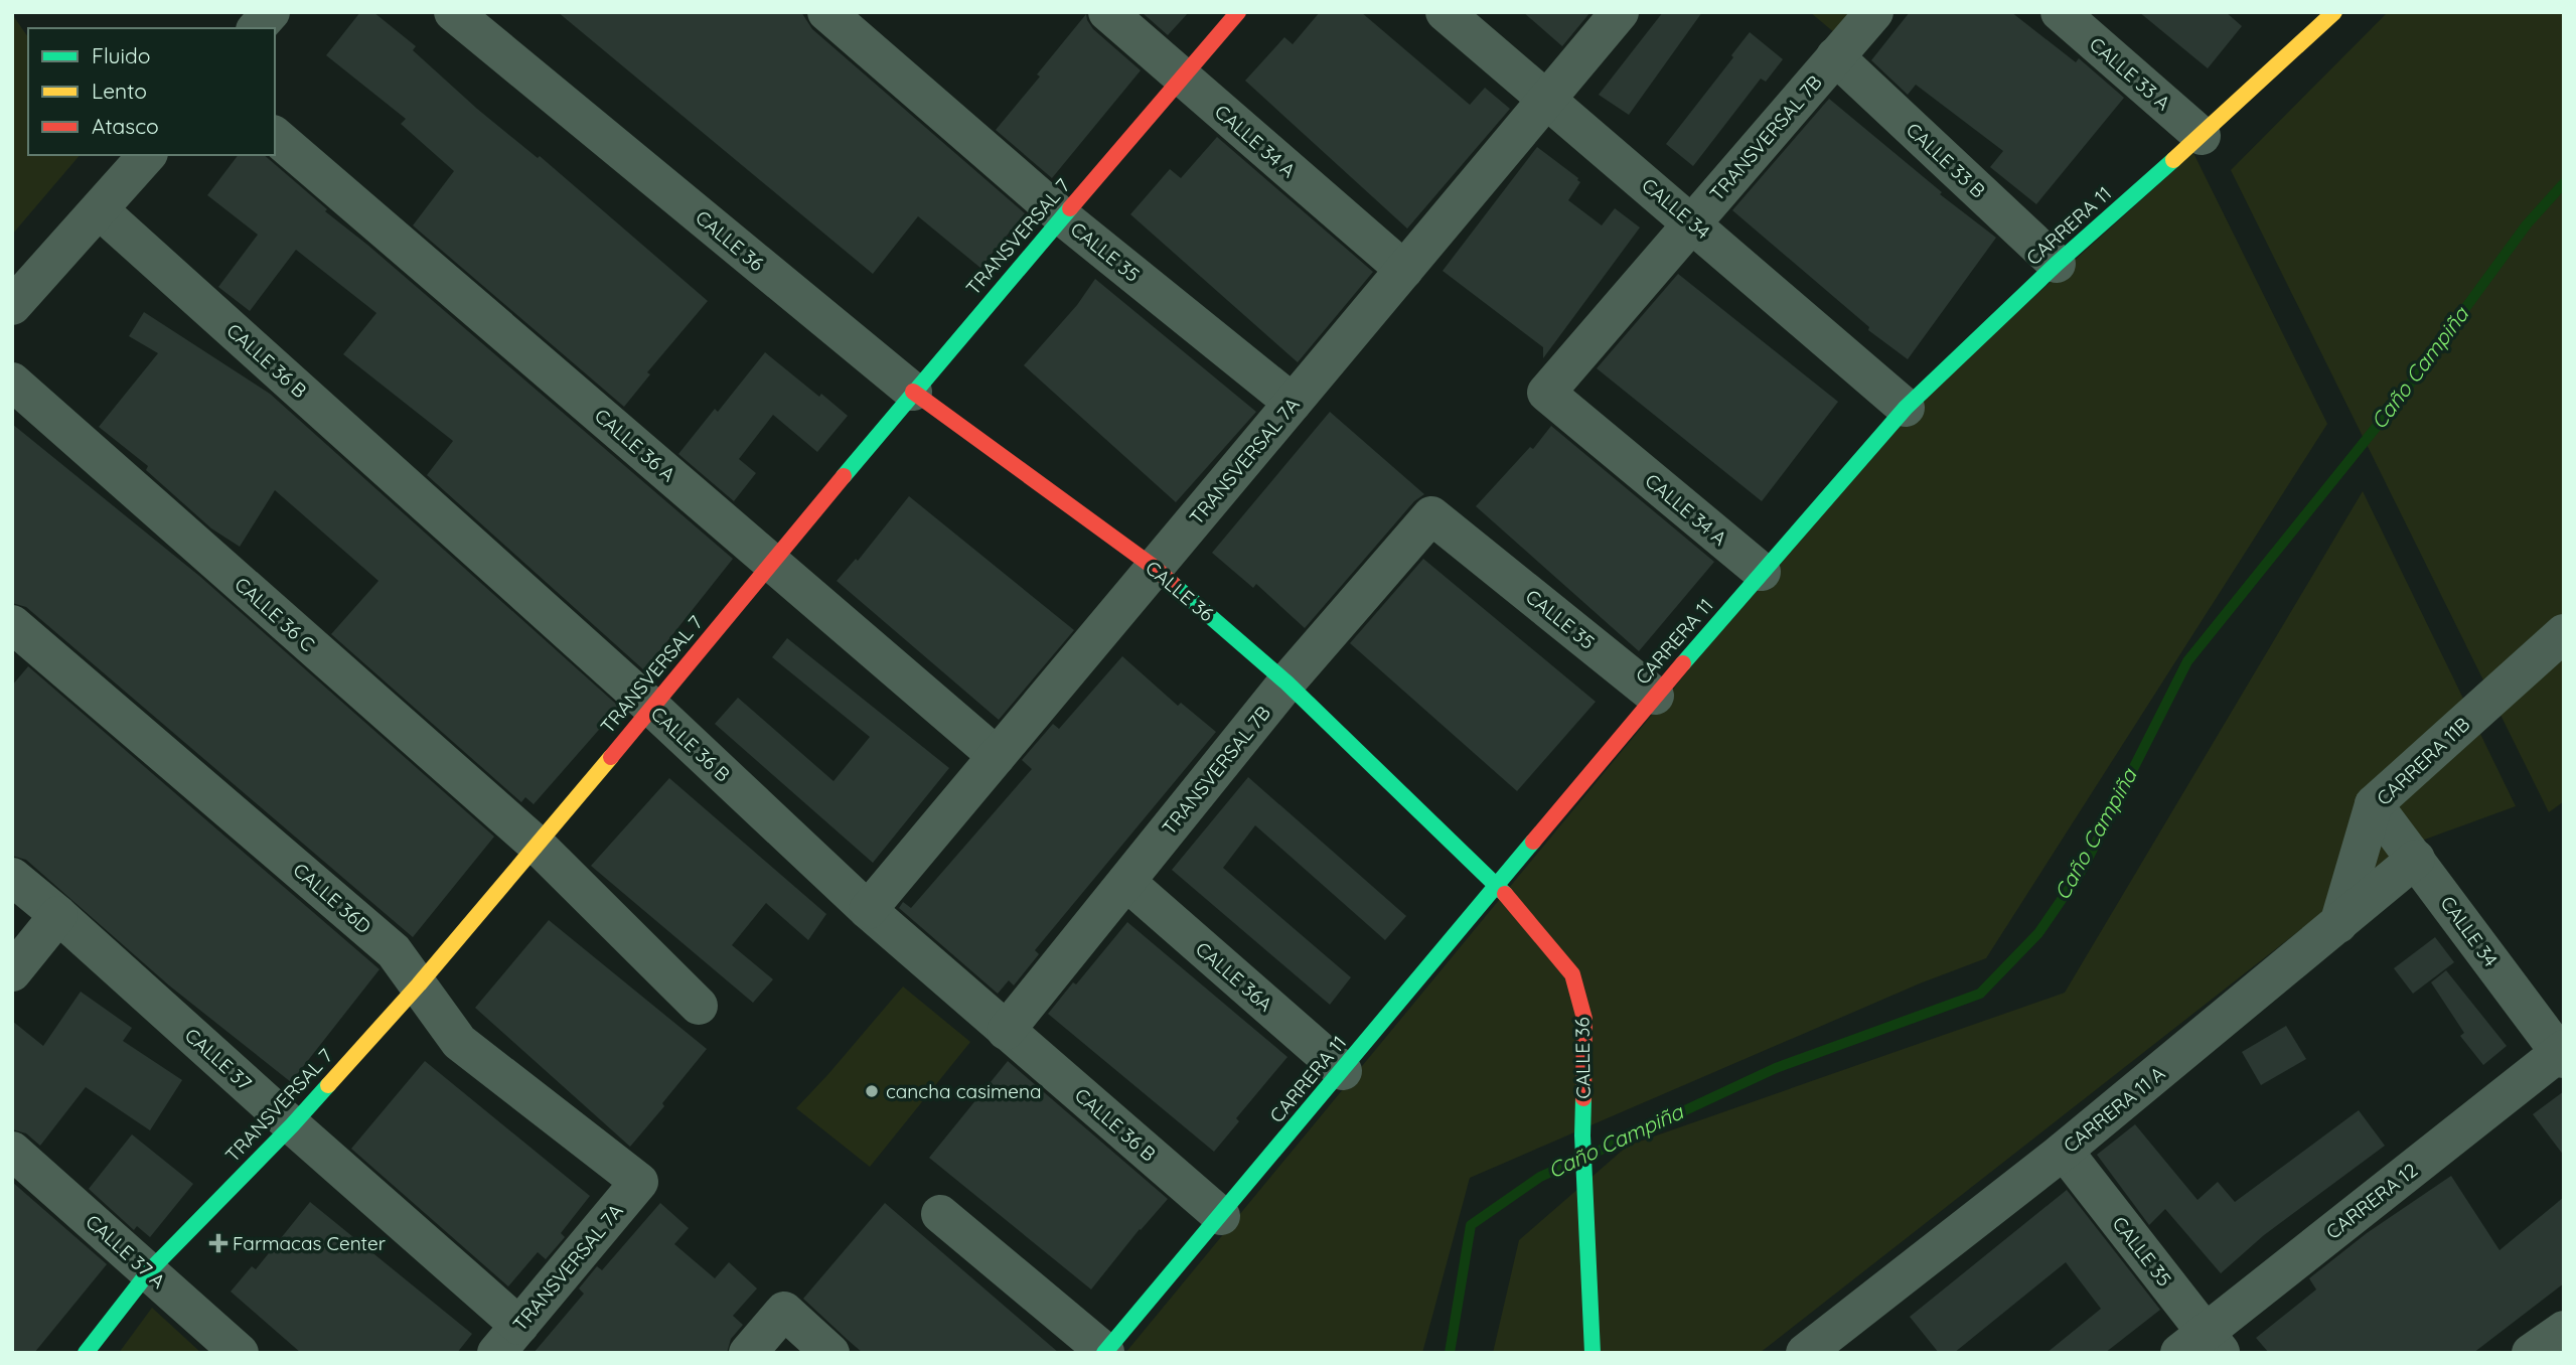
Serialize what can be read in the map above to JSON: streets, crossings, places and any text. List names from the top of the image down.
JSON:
{
  "streets": {
    "street": [
      "CALLE 33 A",
      "TRANSVERSAL 7B",
      "CALLE 34 A",
      "CALLE 33 B",
      "CALLE 34",
      "CARRERA 11",
      "TRANSVERSAL 7",
      "CALLE 36",
      "CALLE 35",
      "CALLE 36 B",
      "CALLE 36 A",
      "TRANSVERSAL 7A",
      "CALLE 36 C",
      "CARRERA 11B",
      "CALLE 36D",
      "CALLE 36A",
      "CALLE 37",
      "CARRERA 11 A",
      "CARRERA 12",
      "CALLE 37 A"
    ]
  },
  "crossings": [
    ["CALLE 33 A", "CARRERA 11"],
    ["TRANSVERSAL 7B", "CALLE 34 A"],
    ["TRANSVERSAL 7B", "CALLE 33 B"],
    ["TRANSVERSAL 7B", "CALLE 34"],
    ["TRANSVERSAL 7B", "CALLE 36"],
    ["TRANSVERSAL 7B", "CALLE 35"],
    ["TRANSVERSAL 7B", "CALLE 36 B"],
    ["TRANSVERSAL 7B", "CALLE 36A"],
    ["CALLE 34 A", "CARRERA 11"],
    ["CALLE 34 A", "TRANSVERSAL 7"],
    ["CALLE 34 A", "TRANSVERSAL 7A"],
    ["CALLE 33 B", "CARRERA 11"],
    ["CALLE 34", "CARRERA 11"],
    ["CALLE 34", "TRANSVERSAL 7A"],
    ["CALLE 34", "CARRERA 11B"],
    ["CALLE 34", "CARRERA 11 A"],
    ["CALLE 34", "CARRERA 12"],
    ["CARRERA 11", "CALLE 36"],
    ["CARRERA 11", "CALLE 35"],
    ["CARRERA 11", "CALLE 36 B"],
    ["CARRERA 11", "CALLE 36A"],
    ["TRANSVERSAL 7", "CALLE 36"],
    ["TRANSVERSAL 7", "CALLE 35"],
    ["TRANSVERSAL 7", "CALLE 36 B"],
    ["TRANSVERSAL 7", "CALLE 36 A"],
    ["TRANSVERSAL 7", "CALLE 36 C"],
    ["TRANSVERSAL 7", "CALLE 36D"],
    ["TRANSVERSAL 7", "CALLE 37"],
    ["TRANSVERSAL 7", "CALLE 37 A"],
    ["CALLE 36", "TRANSVERSAL 7A"],
    ["CALLE 35", "TRANSVERSAL 7A"],
    ["CALLE 35", "CARRERA 11 A"],
    ["CALLE 35", "CARRERA 12"],
    ["CALLE 36 B", "TRANSVERSAL 7A"],
    ["CALLE 36 A", "TRANSVERSAL 7A"],
    ["TRANSVERSAL 7A", "CALLE 36D"],
    ["TRANSVERSAL 7A", "CALLE 37"],
    ["CARRERA 11B", "CARRERA 11 A"]
  ],
  "water": ["Caño Campiña"],
  "places": {
    "other": ["cancha casimena"],
    "health": ["Farmacas Center"]
  },
  "legend": ["Fluido", "Lento", "Atasco"]
}
